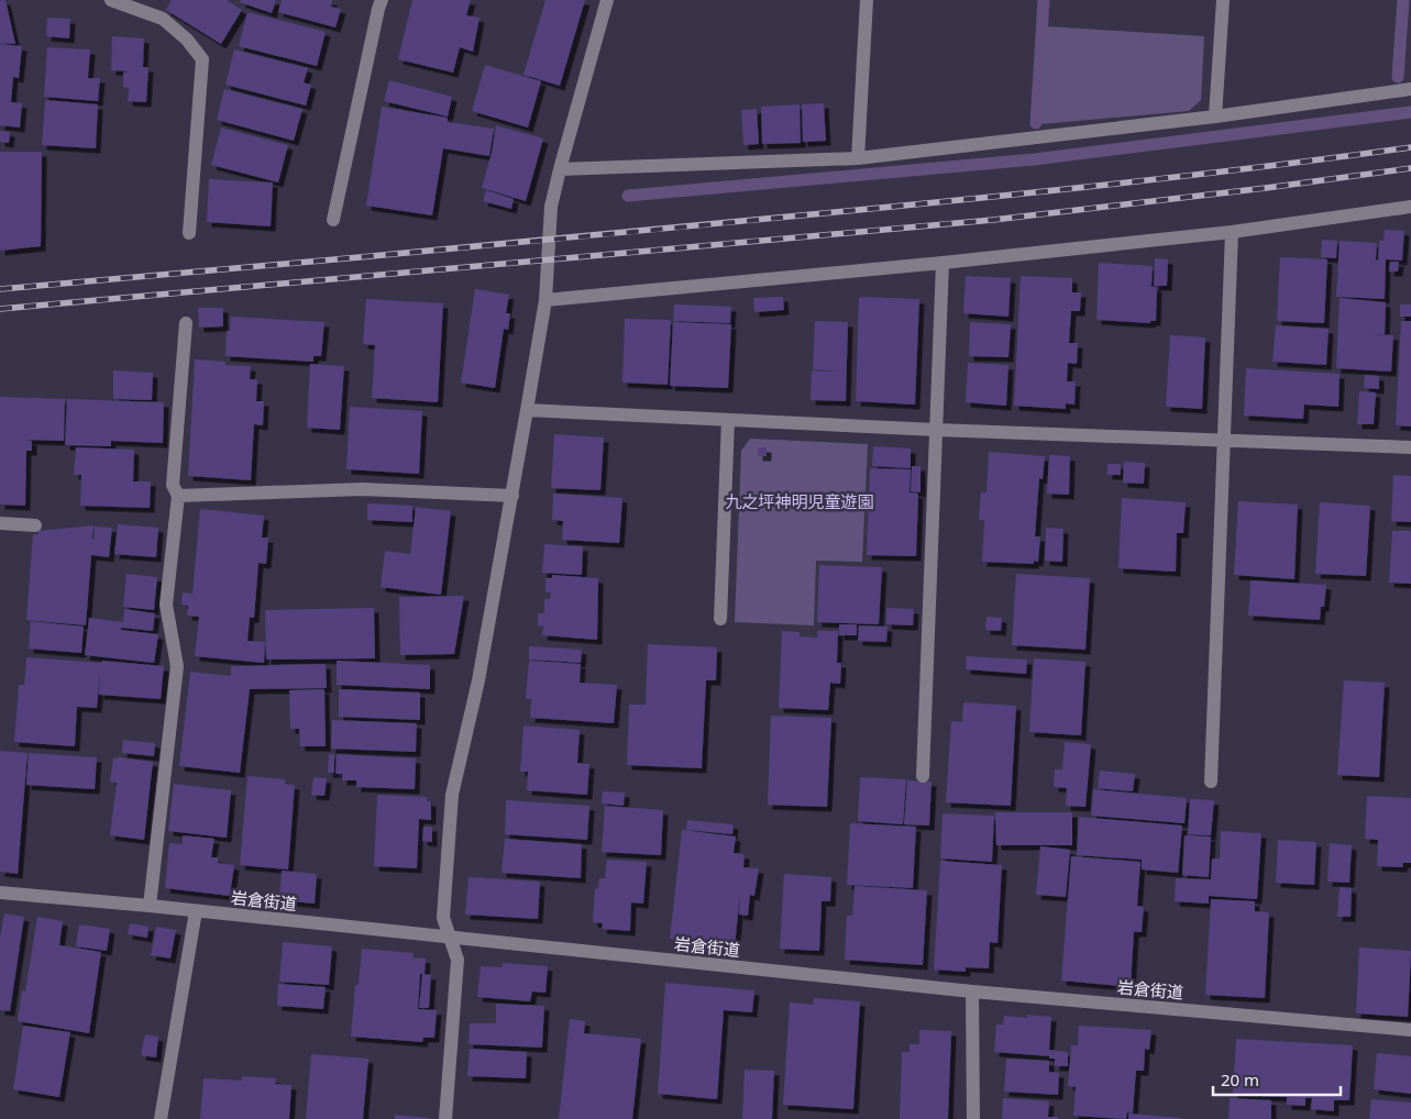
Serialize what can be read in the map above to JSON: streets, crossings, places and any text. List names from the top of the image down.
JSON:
{
  "streets": {
    "street": ["岩倉街道"]
  },
  "parks": ["九之坪神明児童遊園"],
  "scale_bar": "20 m"
}
